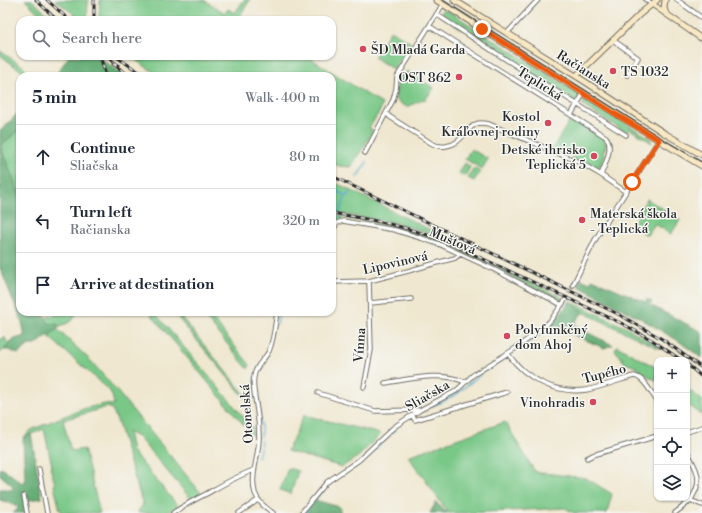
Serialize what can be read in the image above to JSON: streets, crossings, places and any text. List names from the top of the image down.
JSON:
{
  "streets": {
    "main road": ["Račianska"],
    "street": [
      "Teplická",
      "Muštová",
      "Lipovinová",
      "Vínna",
      "Tupého",
      "Sliačska",
      "Otonelská"
    ]
  },
  "crossings": [
    ["Muštová", "Lipovinová"],
    ["Muštová", "Sliačska"],
    ["Lipovinová", "Vínna"],
    ["Tupého", "Sliačska"]
  ],
  "places": [
    "ŠD Mladá Garda",
    "TS 1032",
    "OST 862",
    "Kostol Kráľovnej rodiny",
    "Detské ihrisko Teplická 5",
    "Materská škola - Teplická",
    "Polyfunkčný dom Ahoj",
    "Vinohradis"
  ],
  "page": {
    "search": "Search here",
    "heading": ["5 min", "Walk · 400 m"],
    "list": [
      ["Continue", "Sliačska", "80 m"],
      ["Turn left", "Račianska", "320 m"],
      "Arrive at destination"
    ],
    "map_buttons": ["+", "−"]
  }
}
